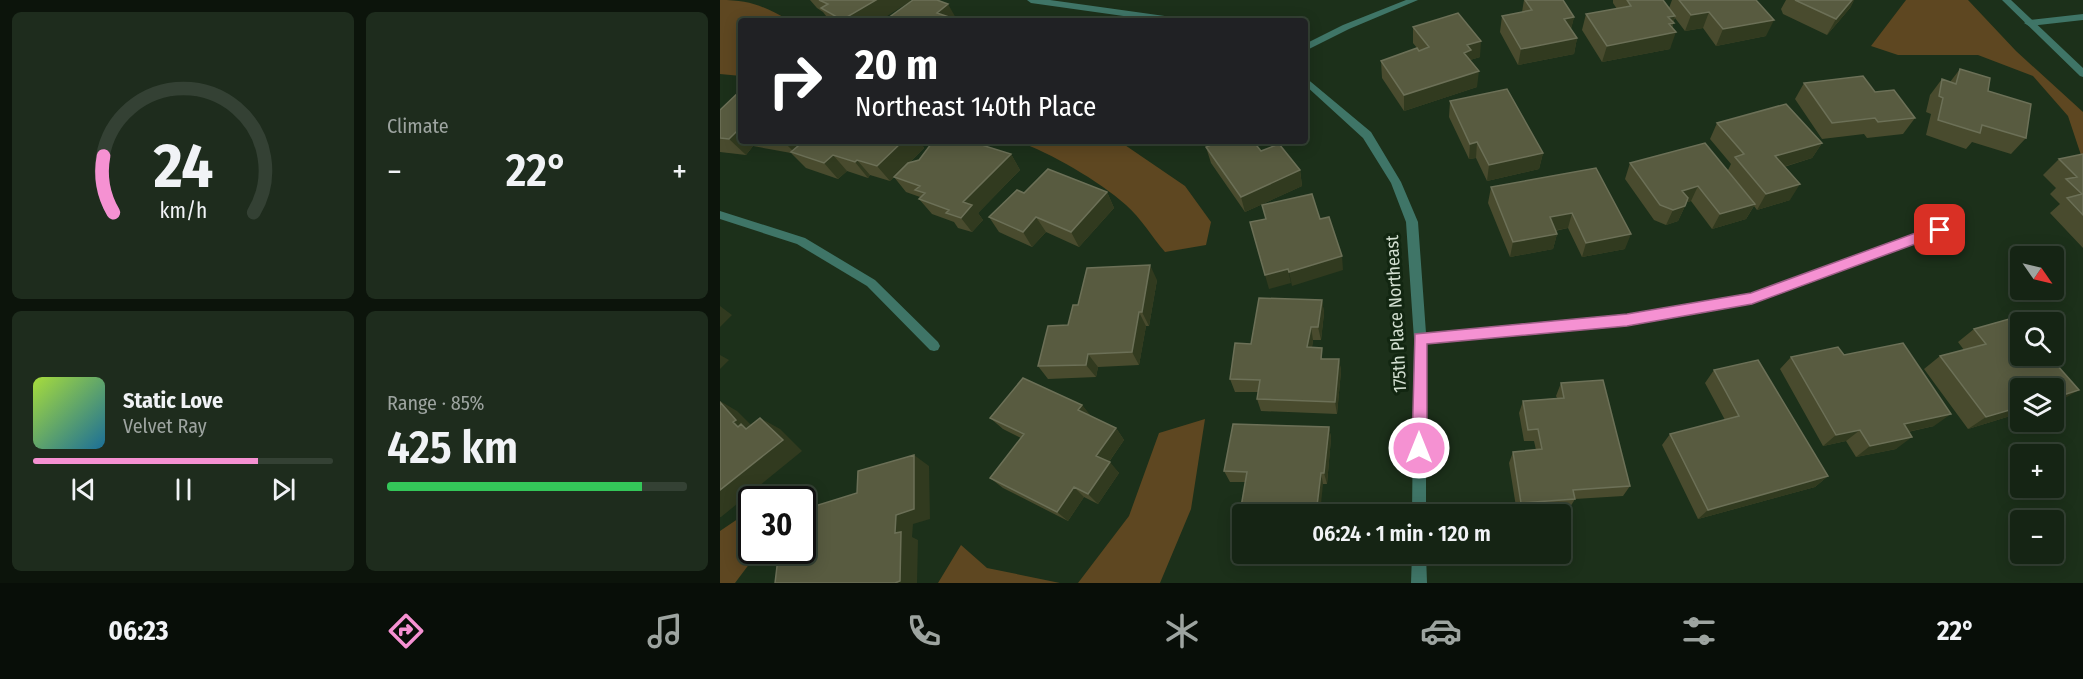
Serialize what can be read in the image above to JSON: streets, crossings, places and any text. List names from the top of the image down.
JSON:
{
  "streets": {
    "street": ["175th Place Northeast"]
  },
  "north": "bottom right",
  "page": {
    "tile": [
      "Climate",
      ["Range · 85%", "425 km"]
    ],
    "turn": ["20 m", "Northeast 140th Place"],
    "heat": ["−", "22°", "+"],
    "map_buttons": ["+", "−"],
    "song": ["Static Love", "Velvet Ray"],
    "limit": "30",
    "trip": "06:24 · 1 min · 120 m",
    "tabs": ["06:23", "22°"],
    "gauge": ["24", "km/h"]
  }
}
